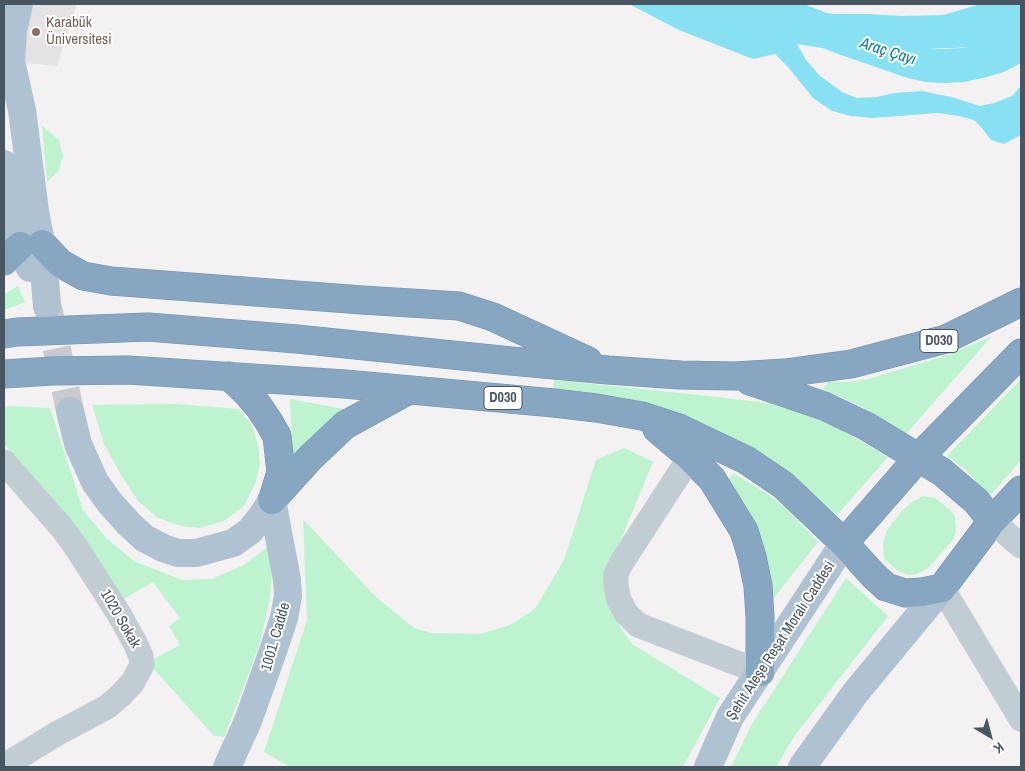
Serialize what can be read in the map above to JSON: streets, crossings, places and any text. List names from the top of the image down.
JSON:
{
  "streets": {
    "highway": ["D030"],
    "main road": ["1001. Cadde", "Şehit Ateşe Reşat Moralı Caddesi"],
    "street": ["1020 Sokak"]
  },
  "crossings": [
    ["D030", "Şehit Ateşe Reşat Moralı Caddesi"]
  ],
  "water": ["Araç Çayı"],
  "places": ["Karabük Üniversitesi"],
  "north": "bottom right"
}
